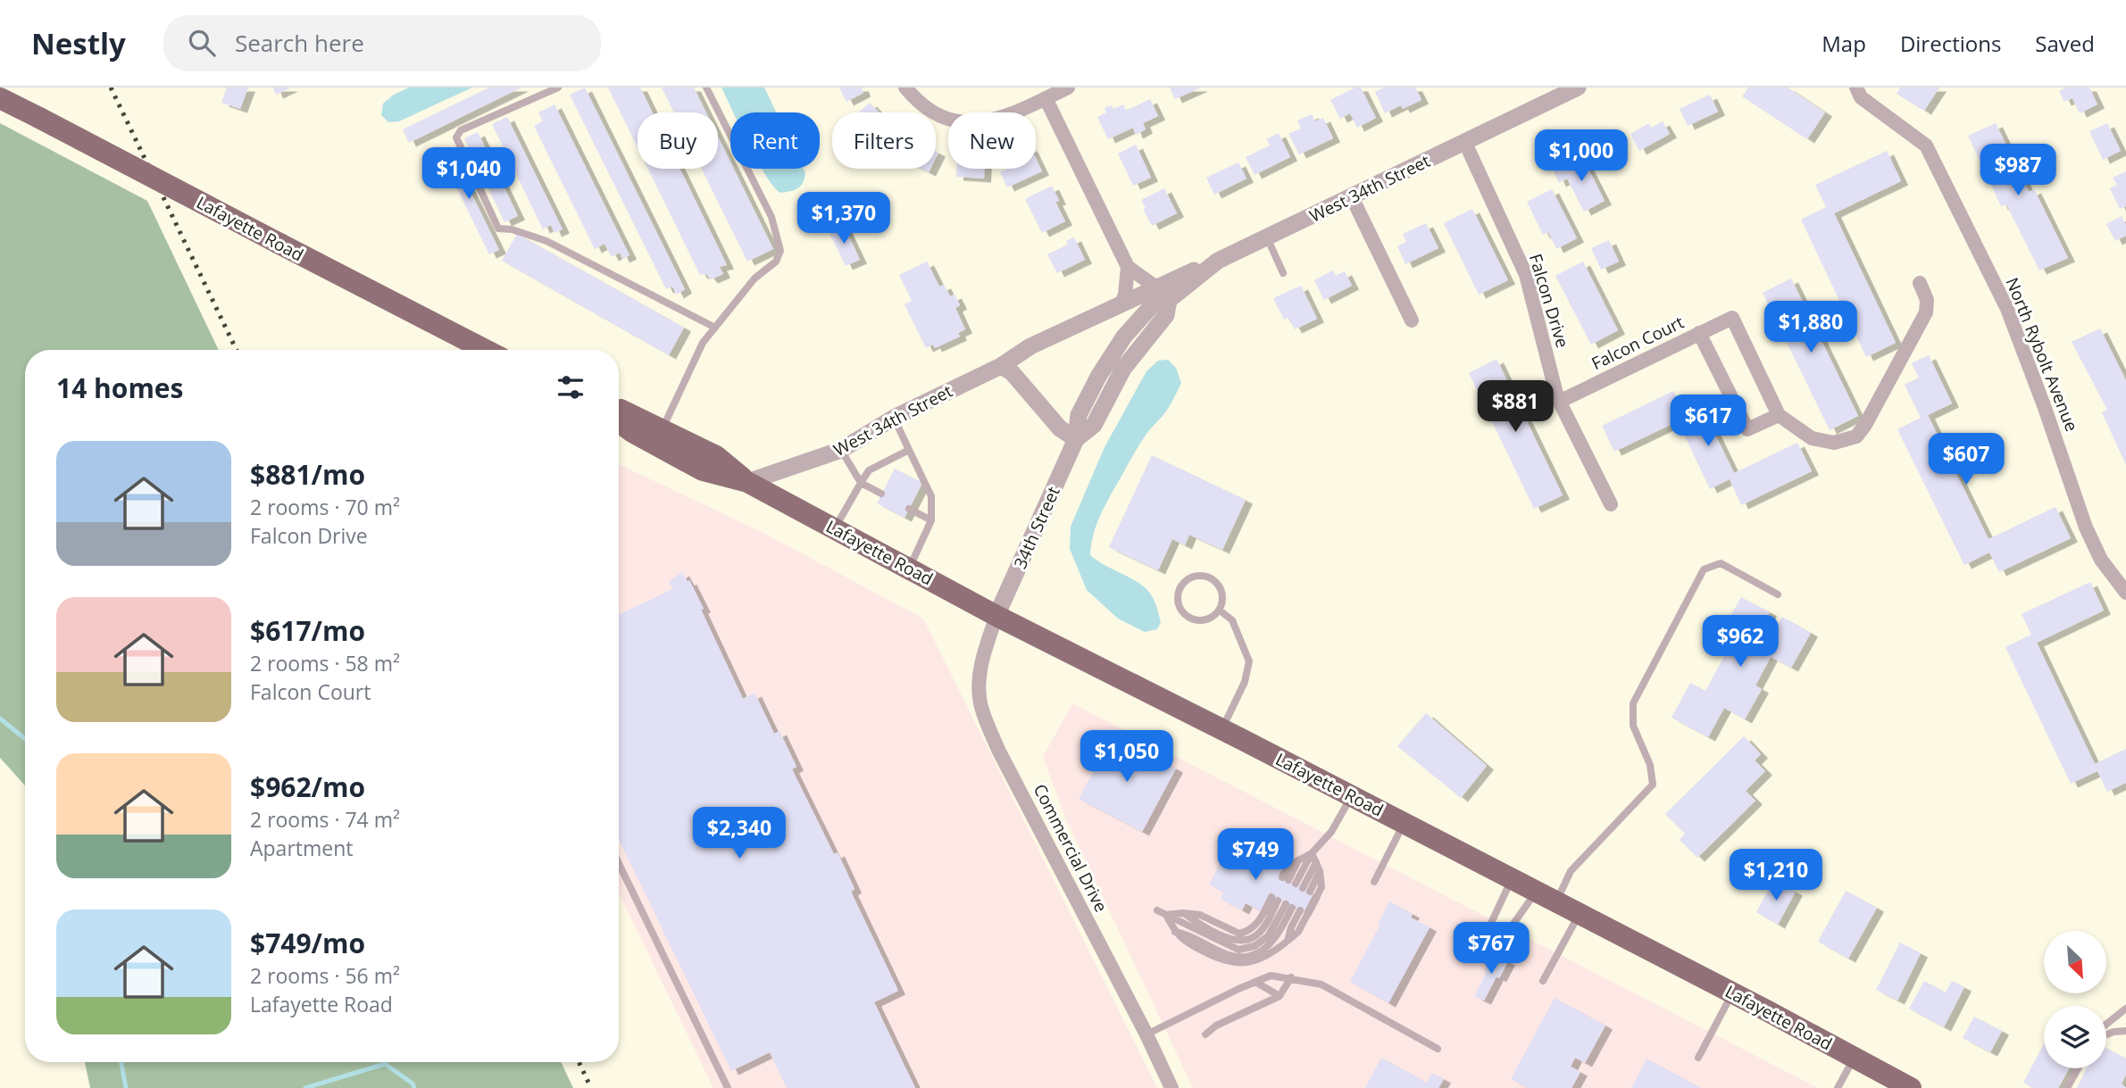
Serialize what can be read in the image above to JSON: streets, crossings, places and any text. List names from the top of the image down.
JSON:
{
  "streets": {
    "main road": ["Lafayette Road"],
    "street": [
      "West 34th Street",
      "Falcon Drive",
      "Falcon Court",
      "North Rybolt Avenue",
      "34th Street",
      "Commercial Drive"
    ]
  },
  "crossings": [
    ["West 34th Street", "Lafayette Road"],
    ["West 34th Street", "Falcon Drive"],
    ["West 34th Street", "34th Street"],
    ["Lafayette Road", "34th Street"],
    ["Lafayette Road", "Commercial Drive"],
    ["Falcon Drive", "Falcon Court"],
    ["34th Street", "Commercial Drive"]
  ],
  "north": "bottom right",
  "page": {
    "header": "Nestly",
    "search": "Search here",
    "nav": ["Map", "Directions", "Saved"],
    "chip": [
      "Buy",
      "Rent",
      "Filters",
      "New"
    ],
    "price": [
      "$1,000",
      "$987",
      "$1,040",
      "$1,370",
      "$1,880",
      "$881",
      "$617",
      "$607",
      "$962",
      "$1,050",
      "$2,340",
      "$749",
      "$1,210",
      "$767"
    ],
    "heading": "14 homes",
    "list": [
      {
        "name": "$881/mo",
        "note": "2 rooms · 70 m² · Falcon Drive"
      },
      {
        "name": "$617/mo",
        "note": "2 rooms · 58 m² · Falcon Court"
      },
      {
        "name": "$962/mo",
        "note": "2 rooms · 74 m² · Apartment"
      },
      {
        "name": "$749/mo",
        "note": "2 rooms · 56 m² · Lafayette Road"
      }
    ]
  }
}
